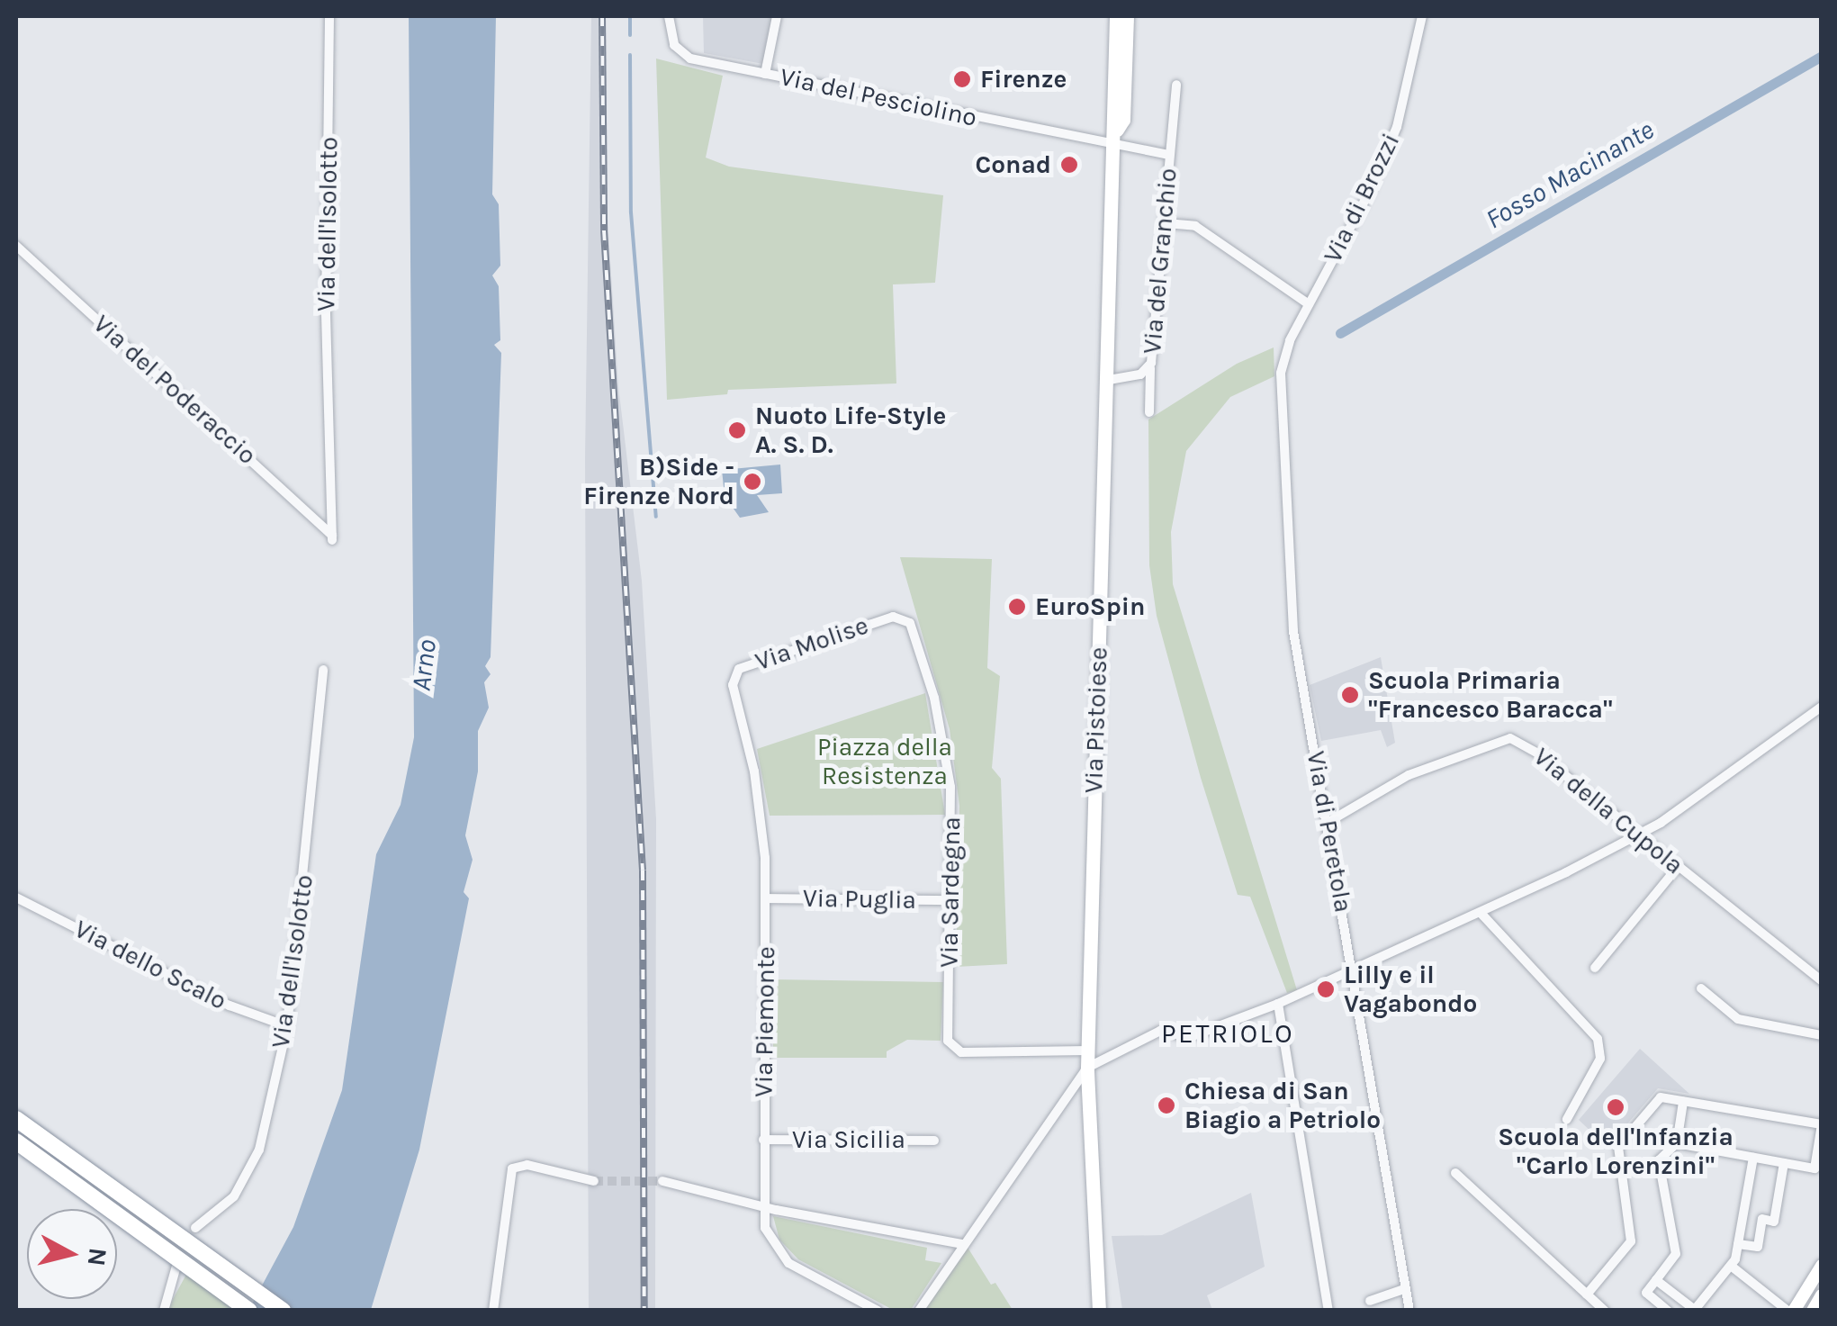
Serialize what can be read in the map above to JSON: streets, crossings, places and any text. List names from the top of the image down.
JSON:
{
  "streets": {
    "main road": ["Via Pistoiese"],
    "street": [
      "Via del Pesciolino",
      "Via di Brozzi",
      "Via dell'Isolotto",
      "Via del Granchio",
      "Via del Poderaccio",
      "Via Molise",
      "Via della Cupola",
      "Via di Peretola",
      "Via Sardegna",
      "Via Puglia",
      "Via dello Scalo",
      "Via Piemonte",
      "Via Sicilia"
    ]
  },
  "crossings": [
    ["Via del Pesciolino", "Via del Granchio"],
    ["Via del Pesciolino", "Via Pistoiese"],
    ["Via di Brozzi", "Via di Peretola"],
    ["Via dell'Isolotto", "Via del Poderaccio"],
    ["Via dell'Isolotto", "Via dello Scalo"],
    ["Via del Granchio", "Via Pistoiese"],
    ["Via Molise", "Via Sardegna"],
    ["Via Molise", "Via Piemonte"],
    ["Via Pistoiese", "Via Sardegna"],
    ["Via della Cupola", "Via di Peretola"],
    ["Via Sardegna", "Via Puglia"],
    ["Via Puglia", "Via Piemonte"],
    ["Via Piemonte", "Via Sicilia"]
  ],
  "districts": ["PETRIOLO"],
  "water": ["Fosso Macinante", "Arno"],
  "parks": ["Piazza della Resistenza"],
  "places": [
    "Firenze",
    "Conad",
    "Nuoto Life-Style A. S. D.",
    "B)Side - Firenze Nord",
    "EuroSpin",
    "Scuola Primaria \"Francesco Baracca\"",
    "Lilly e il Vagabondo",
    "Chiesa di San Biagio a Petriolo",
    "Scuola dell'Infanzia \"Carlo Lorenzini\""
  ],
  "north": "right"
}
